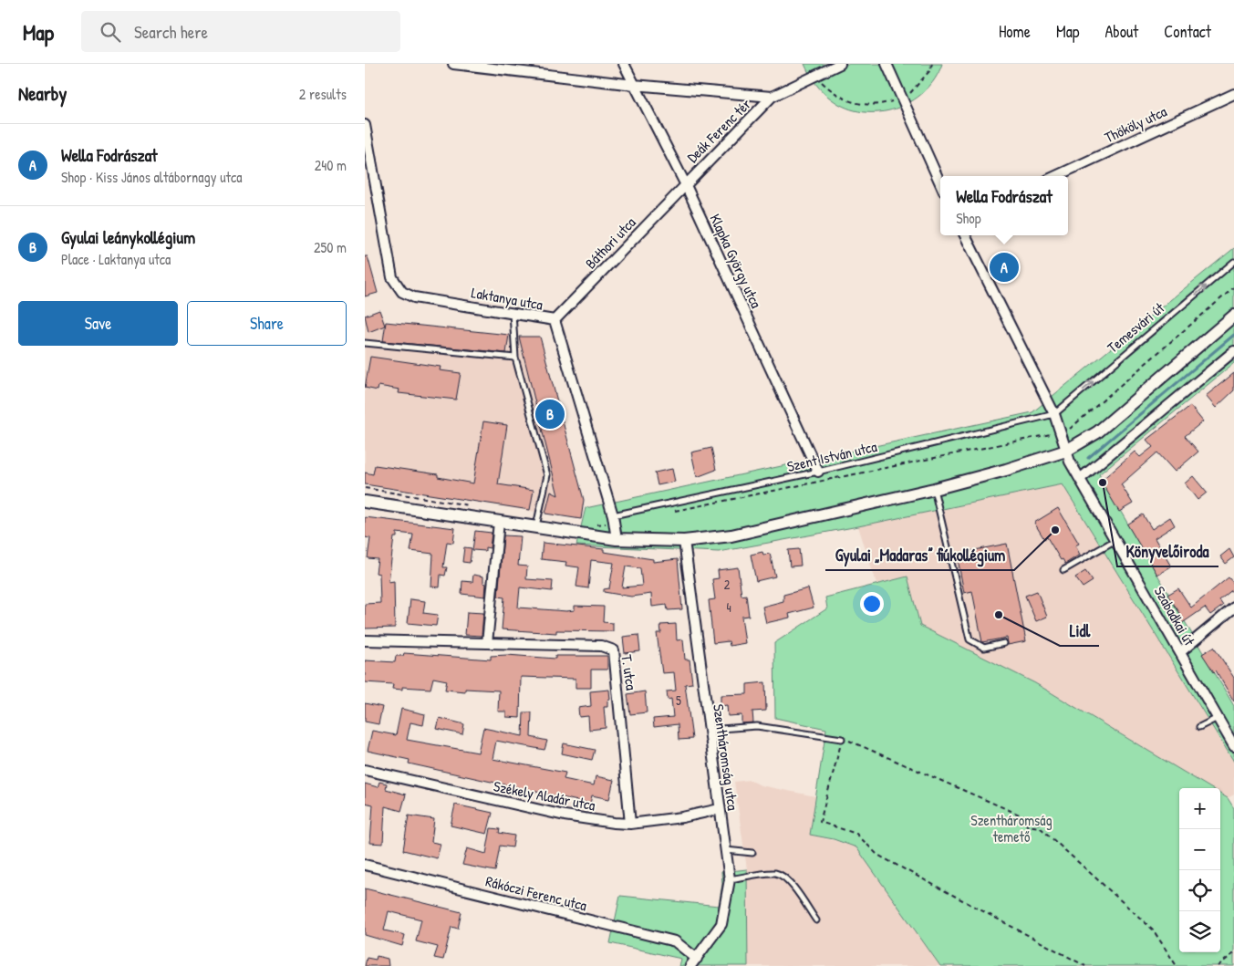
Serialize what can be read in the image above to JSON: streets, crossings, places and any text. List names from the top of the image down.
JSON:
{
  "streets": {
    "street": [
      "Thököly utca",
      "Deák Ferenc tér",
      "Báthori utca",
      "Klapka György utca",
      "Laktanya utca",
      "Szabadkai út",
      "T. utca",
      "Szentháromság utca",
      "Székely Aladár utca",
      "Rákóczi Ferenc utca"
    ],
    "lane": ["Temesvári út", "Szent István utca"]
  },
  "crossings": [
    ["Deák Ferenc tér", "Báthori utca"],
    ["Deák Ferenc tér", "Klapka György utca"],
    ["Báthori utca", "Klapka György utca"],
    ["Báthori utca", "Laktanya utca"],
    ["Klapka György utca", "Szent István utca"],
    ["Laktanya utca", "Szent István utca"],
    ["Temesvári út", "Szent István utca"],
    ["Temesvári út", "Szabadkai út"],
    ["Szent István utca", "Szabadkai út"],
    ["T. utca", "Székely Aladár utca"],
    ["Szentháromság utca", "Székely Aladár utca"],
    ["Szentháromság utca", "Rákóczi Ferenc utca"]
  ],
  "one_way": ["Temesvári út"],
  "parks": ["Szentháromság temető"],
  "places": ["Könyvelőiroda", "Gyulai „Madaras” fiúkollégium", "Lidl"],
  "house_numbers": ["2", "4", "5"],
  "page": {
    "header": "Map",
    "search": "Search here",
    "nav": [
      "Home",
      "Map",
      "About",
      "Contact"
    ],
    "heading": ["Nearby", "2 results"],
    "list": [
      {
        "mark": "A",
        "name": "Wella Fodrászat",
        "note": "Shop · Kiss János altábornagy utca",
        "value": "240 m"
      },
      {
        "mark": "B",
        "name": "Gyulai leánykollégium",
        "note": "Place · Laktanya utca",
        "value": "250 m"
      }
    ],
    "popup": ["Wella Fodrászat", "Shop"],
    "pins": ["A", "B"],
    "buttons": ["Save", "Share"],
    "map_buttons": ["+", "−"]
  }
}
